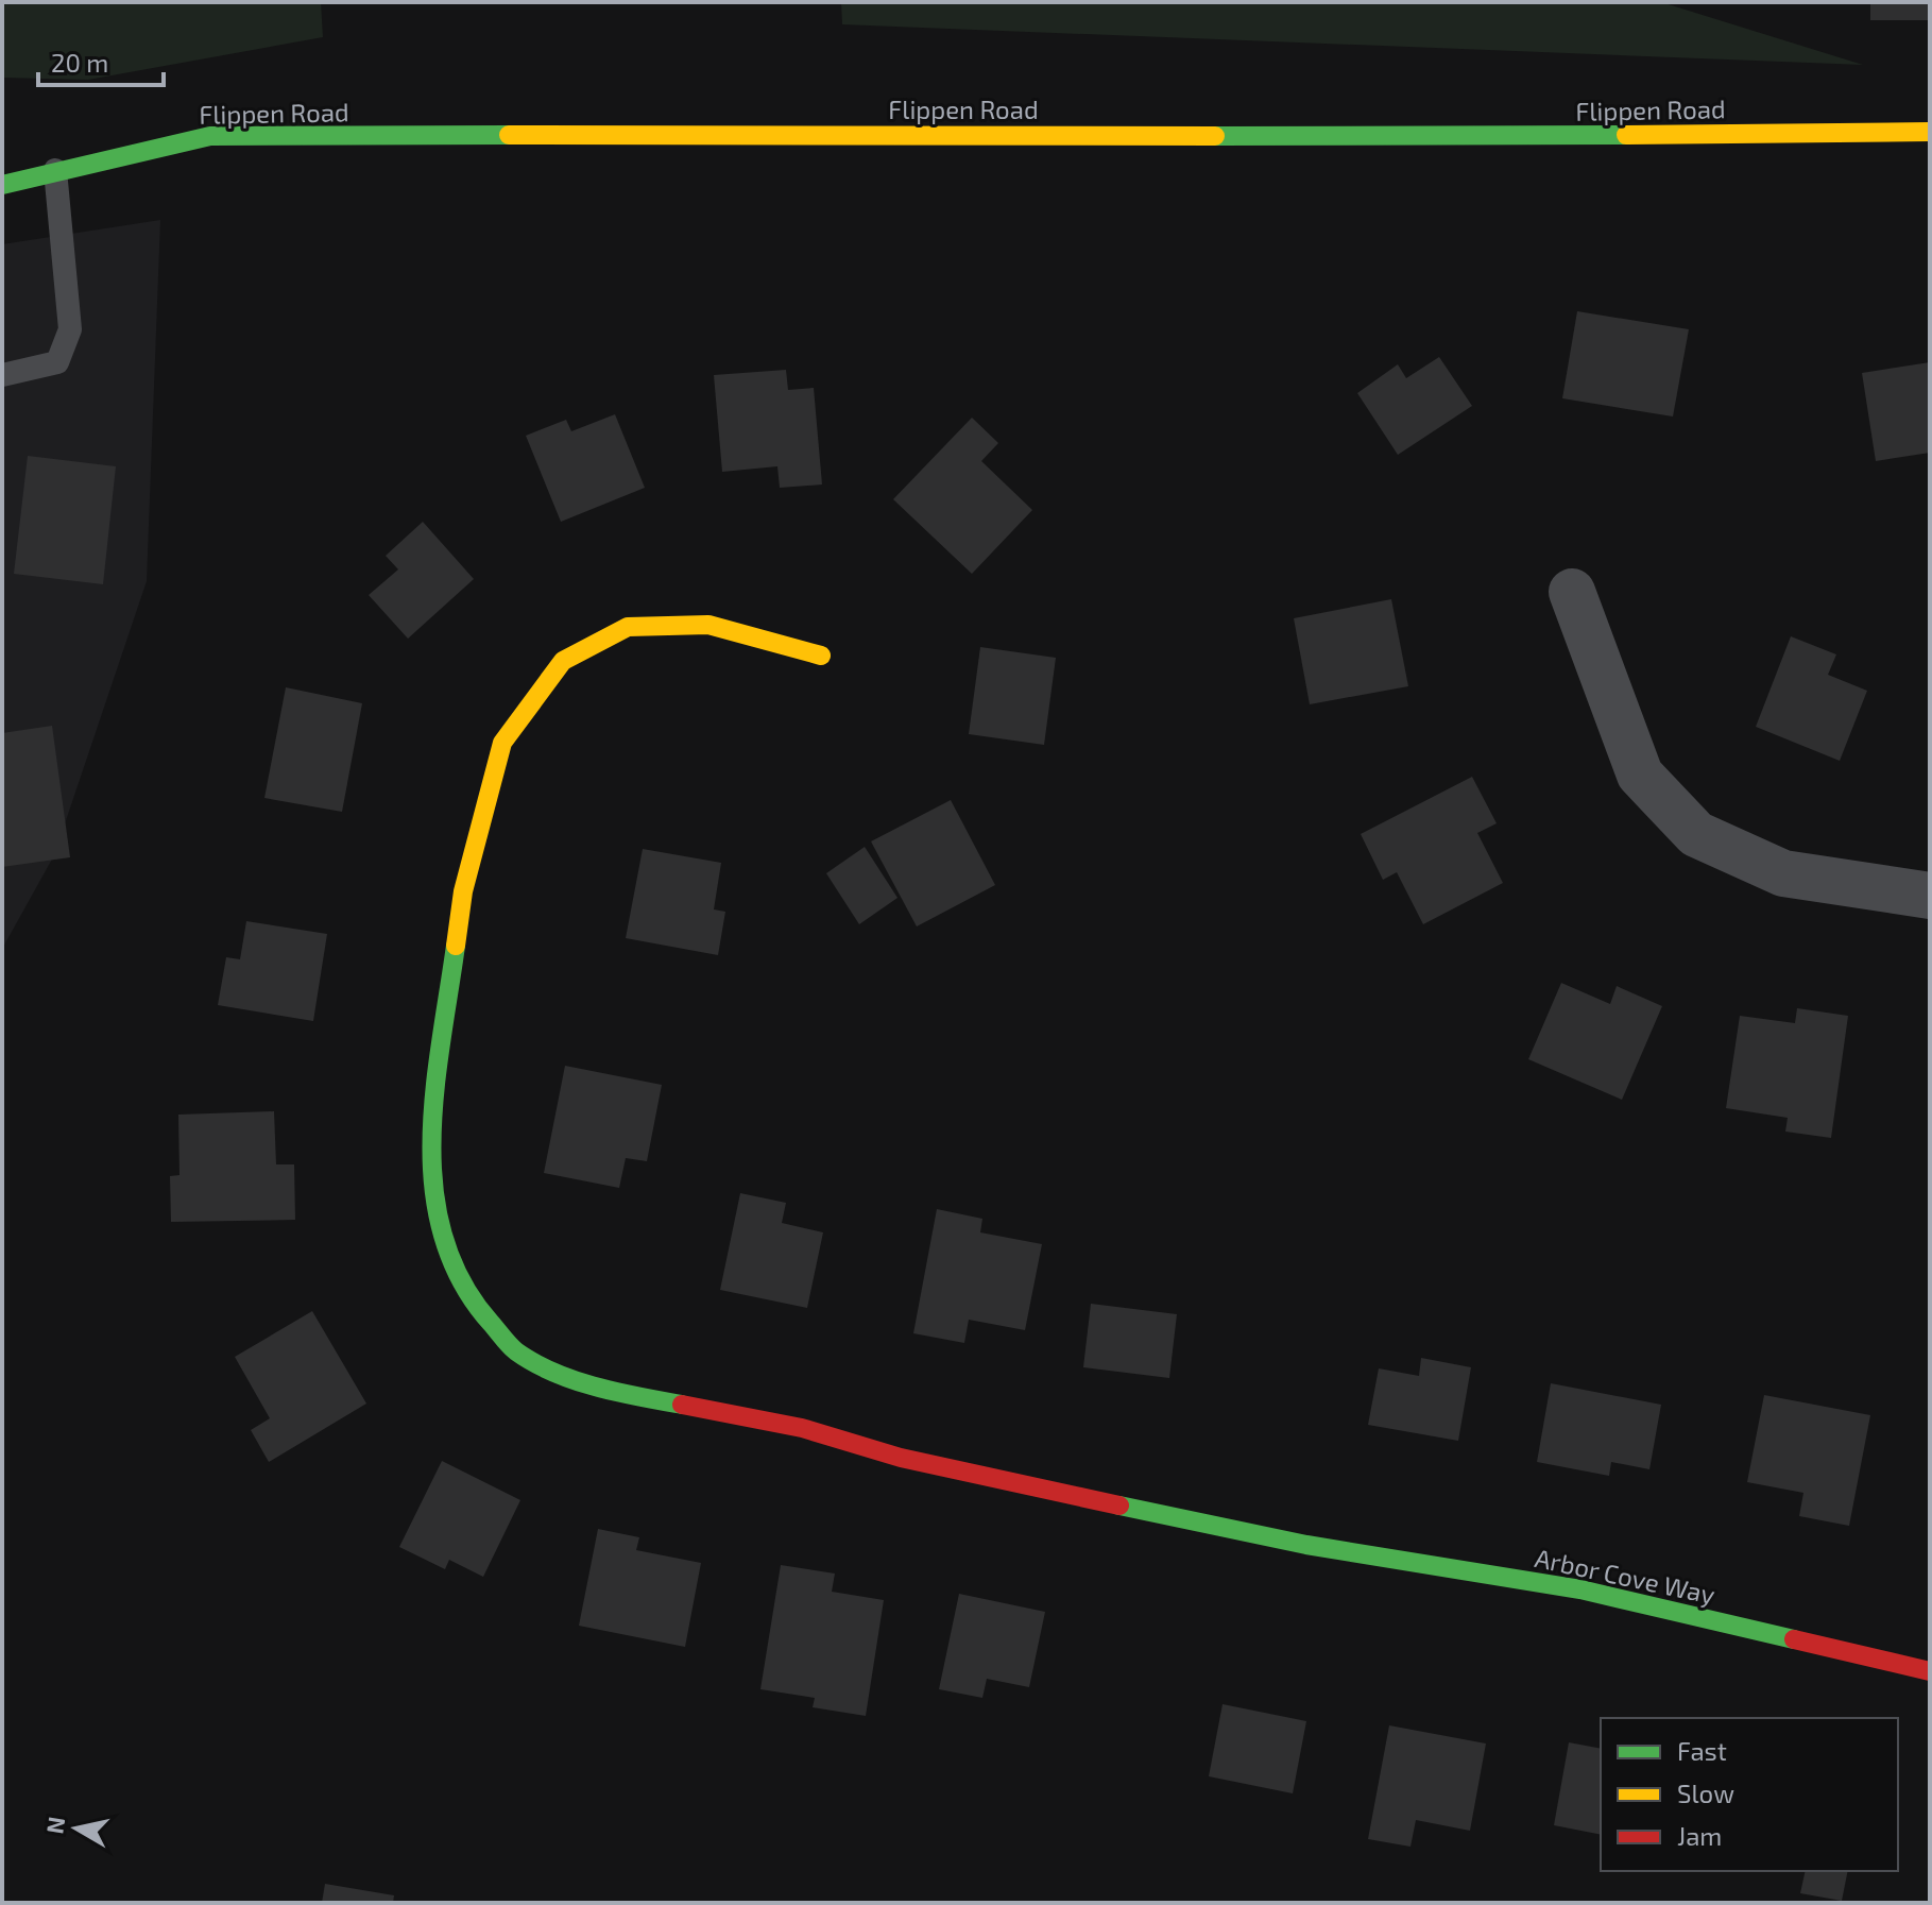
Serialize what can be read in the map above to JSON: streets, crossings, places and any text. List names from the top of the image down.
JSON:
{
  "streets": {
    "street": ["Flippen Road", "Arbor Cove Way"]
  },
  "legend": ["Fast", "Slow", "Jam"],
  "scale_bar": "20 m",
  "north": "left"
}
